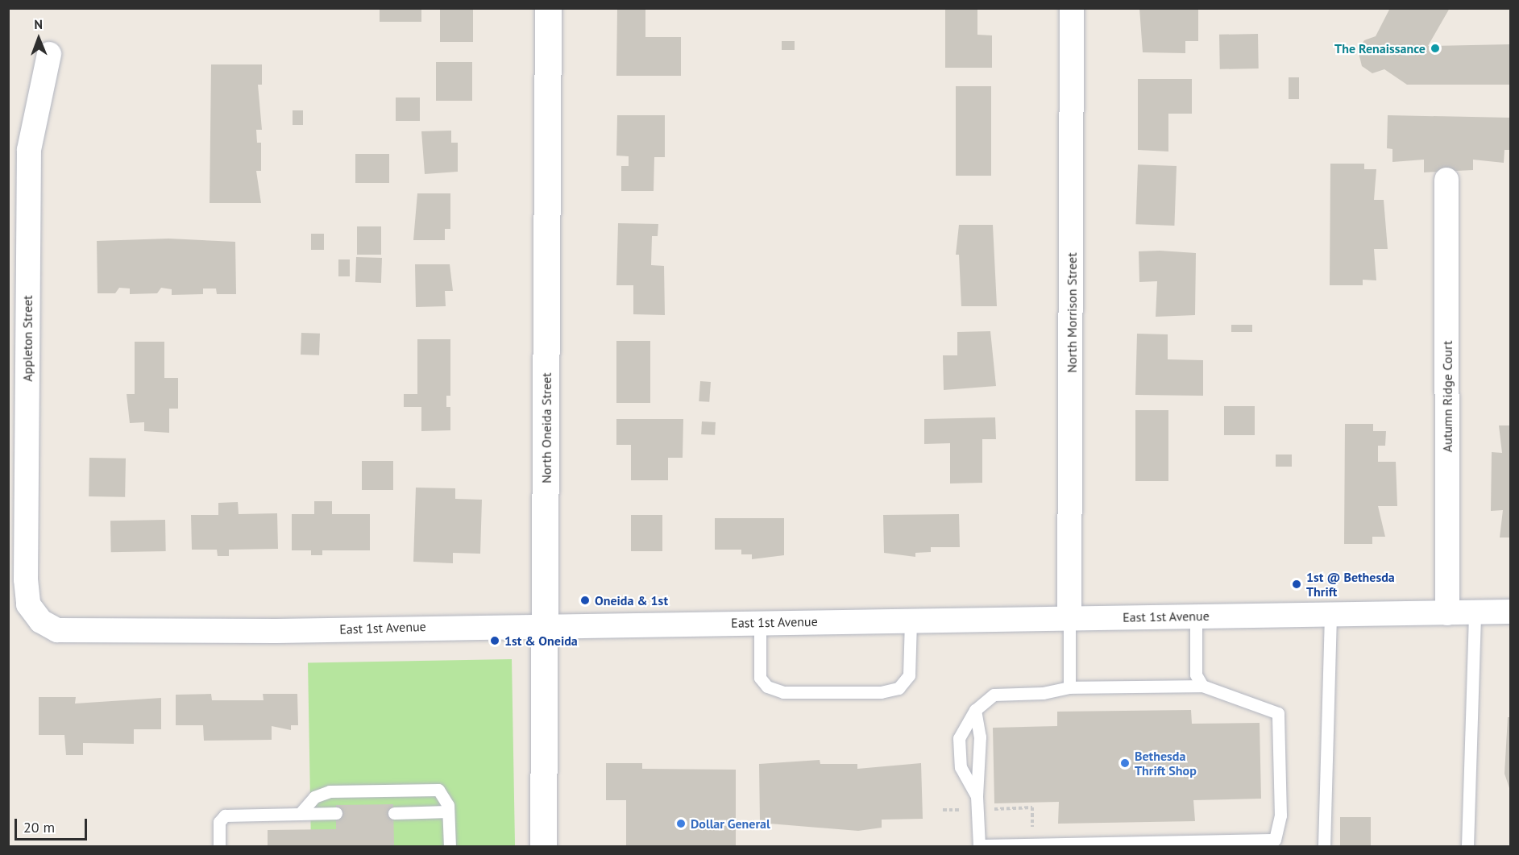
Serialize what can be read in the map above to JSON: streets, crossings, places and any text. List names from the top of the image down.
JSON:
{
  "streets": {
    "street": [
      "North Morrison Street",
      "Appleton Street",
      "Autumn Ridge Court",
      "North Oneida Street",
      "East 1st Avenue"
    ]
  },
  "crossings": [
    ["North Morrison Street", "East 1st Avenue"],
    ["Appleton Street", "East 1st Avenue"],
    ["Autumn Ridge Court", "East 1st Avenue"],
    ["North Oneida Street", "East 1st Avenue"]
  ],
  "places": [
    "The Renaissance",
    "1st @ Bethesda Thrift",
    "Oneida & 1st",
    "1st & Oneida",
    "Bethesda Thrift Shop",
    "Dollar General"
  ],
  "scale_bar": "20 m",
  "north": "top"
}
